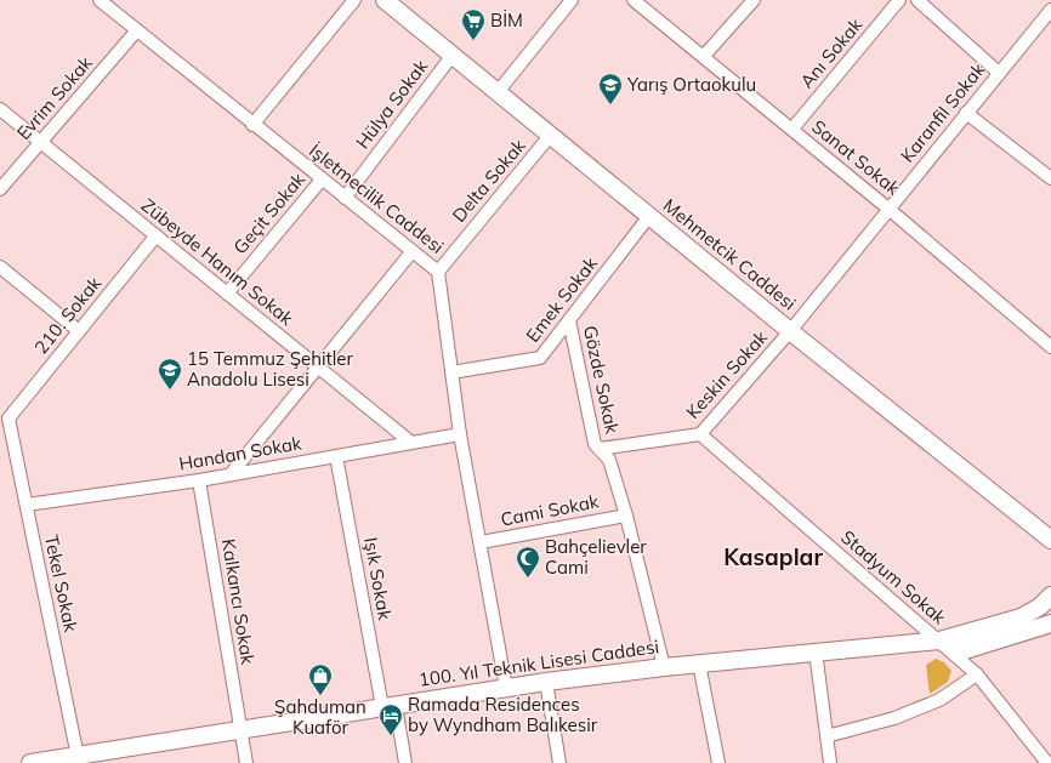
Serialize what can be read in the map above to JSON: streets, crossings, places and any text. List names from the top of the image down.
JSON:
{
  "streets": {
    "main road": ["Mehmetcik Caddesi", "100. Yıl Teknik Lisesi Caddesi"],
    "street": [
      "Anı Sokak",
      "Evrim Sokak",
      "Hülya Sokak",
      "Karanfil Sokak",
      "Sanat Sokak",
      "Delta Sokak",
      "İşletmecilik Caddesi",
      "Geçit Sokak",
      "Zübeyde Hanım Sokak",
      "Emek Sokak",
      "210. Sokak",
      "Keskin Sokak",
      "Gözde Sokak",
      "Handan Sokak",
      "Cami Sokak",
      "Stadyum Sokak",
      "Işık Sokak",
      "Tekel Sokak",
      "Kalkancı Sokak"
    ]
  },
  "crossings": [
    ["Anı Sokak", "Sanat Sokak"],
    ["Evrim Sokak", "İşletmecilik Caddesi"],
    ["Evrim Sokak", "Zübeyde Hanım Sokak"],
    ["Hülya Sokak", "İşletmecilik Caddesi"],
    ["Hülya Sokak", "Mehmetcik Caddesi"],
    ["Karanfil Sokak", "Sanat Sokak"],
    ["Karanfil Sokak", "Mehmetcik Caddesi"],
    ["Karanfil Sokak", "Keskin Sokak"],
    ["Delta Sokak", "İşletmecilik Caddesi"],
    ["Delta Sokak", "Mehmetcik Caddesi"],
    ["İşletmecilik Caddesi", "Geçit Sokak"],
    ["İşletmecilik Caddesi", "Emek Sokak"],
    ["İşletmecilik Caddesi", "Handan Sokak"],
    ["İşletmecilik Caddesi", "Cami Sokak"],
    ["İşletmecilik Caddesi", "100. Yıl Teknik Lisesi Caddesi"],
    ["Geçit Sokak", "Zübeyde Hanım Sokak"],
    ["Mehmetcik Caddesi", "Emek Sokak"],
    ["Mehmetcik Caddesi", "Keskin Sokak"],
    ["Zübeyde Hanım Sokak", "210. Sokak"],
    ["Zübeyde Hanım Sokak", "Handan Sokak"],
    ["Emek Sokak", "Gözde Sokak"],
    ["210. Sokak", "Tekel Sokak"],
    ["Keskin Sokak", "Gözde Sokak"],
    ["Keskin Sokak", "Stadyum Sokak"],
    ["Gözde Sokak", "Cami Sokak"],
    ["Gözde Sokak", "100. Yıl Teknik Lisesi Caddesi"],
    ["Handan Sokak", "Işık Sokak"],
    ["Handan Sokak", "Tekel Sokak"],
    ["Handan Sokak", "Kalkancı Sokak"],
    ["Stadyum Sokak", "100. Yıl Teknik Lisesi Caddesi"],
    ["Işık Sokak", "100. Yıl Teknik Lisesi Caddesi"],
    ["Tekel Sokak", "100. Yıl Teknik Lisesi Caddesi"],
    ["Kalkancı Sokak", "100. Yıl Teknik Lisesi Caddesi"]
  ],
  "districts": ["Kasaplar"],
  "places": {
    "supermarket": ["BİM"],
    "school or university": ["Yarış Ortaokulu", "15 Temmuz Şehitler Anadolu Lisesi"],
    "mosque": ["Bahçelievler Cami"],
    "shop": ["Şahduman Kuaför"],
    "hotel": ["Ramada Residences by Wyndham Balıkesir"]
  }
}
